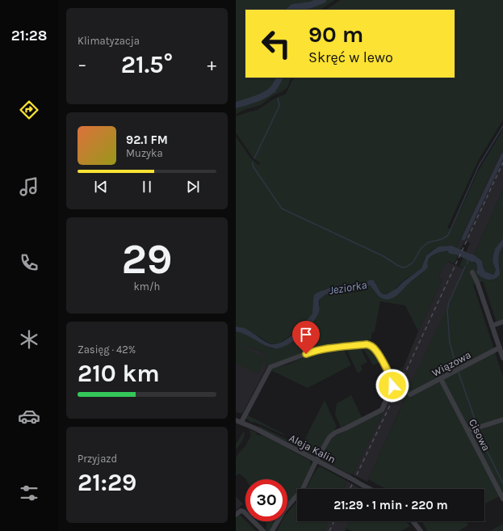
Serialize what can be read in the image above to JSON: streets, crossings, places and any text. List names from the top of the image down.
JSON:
{
  "streets": {
    "street": ["Wiązowa", "Cisowa", "Aleja Kalin"]
  },
  "crossings": [
    ["Wiązowa", "Cisowa"]
  ],
  "water": ["Jeziorka"],
  "page": {
    "tabs": "21:28",
    "tile": [
      "Klimatyzacja",
      ["29", "km/h"],
      ["Zasięg · 42%", "210 km"],
      ["Przyjazd", "21:29"]
    ],
    "turn": ["90 m", "Skręć w lewo"],
    "heat": ["−", "21.5°", "+"],
    "song": ["92.1 FM", "Muzyka"],
    "limit": "30",
    "trip": "21:29 · 1 min · 220 m"
  }
}
